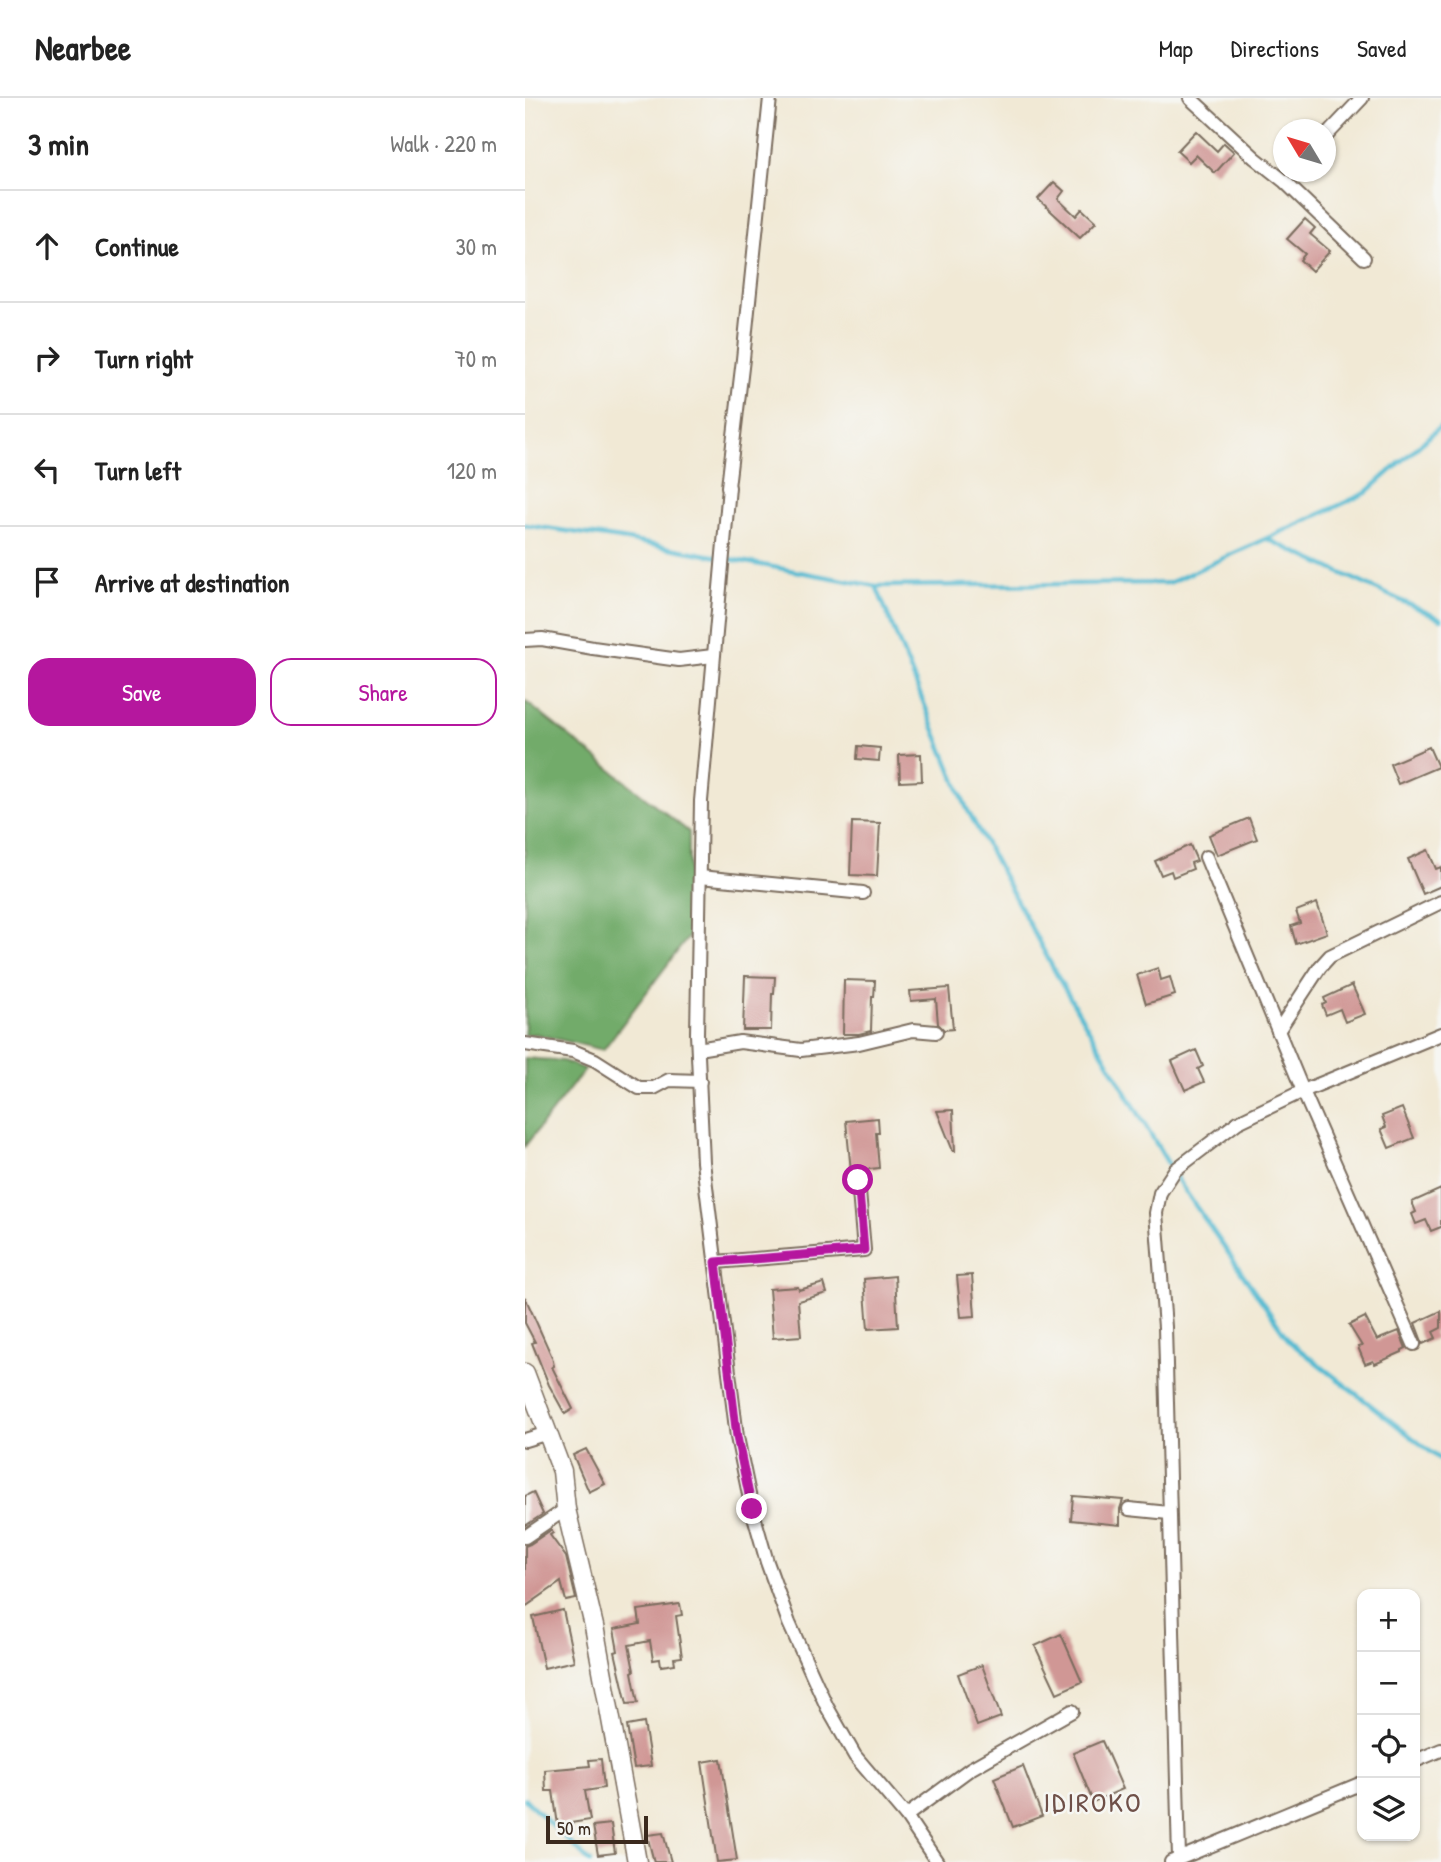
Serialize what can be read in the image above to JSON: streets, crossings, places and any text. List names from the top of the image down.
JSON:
{
  "districts": ["IDIROKO"],
  "scale_bar": "50 m",
  "north": "top left",
  "page": {
    "header": "Nearbee",
    "nav": ["Map", "Directions", "Saved"],
    "heading": ["3 min", "Walk · 220 m"],
    "list": [
      ["Continue", "30 m"],
      ["Turn right", "70 m"],
      ["Turn left", "120 m"],
      "Arrive at destination"
    ],
    "buttons": ["Save", "Share"],
    "map_buttons": ["+", "−"],
    "scale": "50 m"
  }
}
